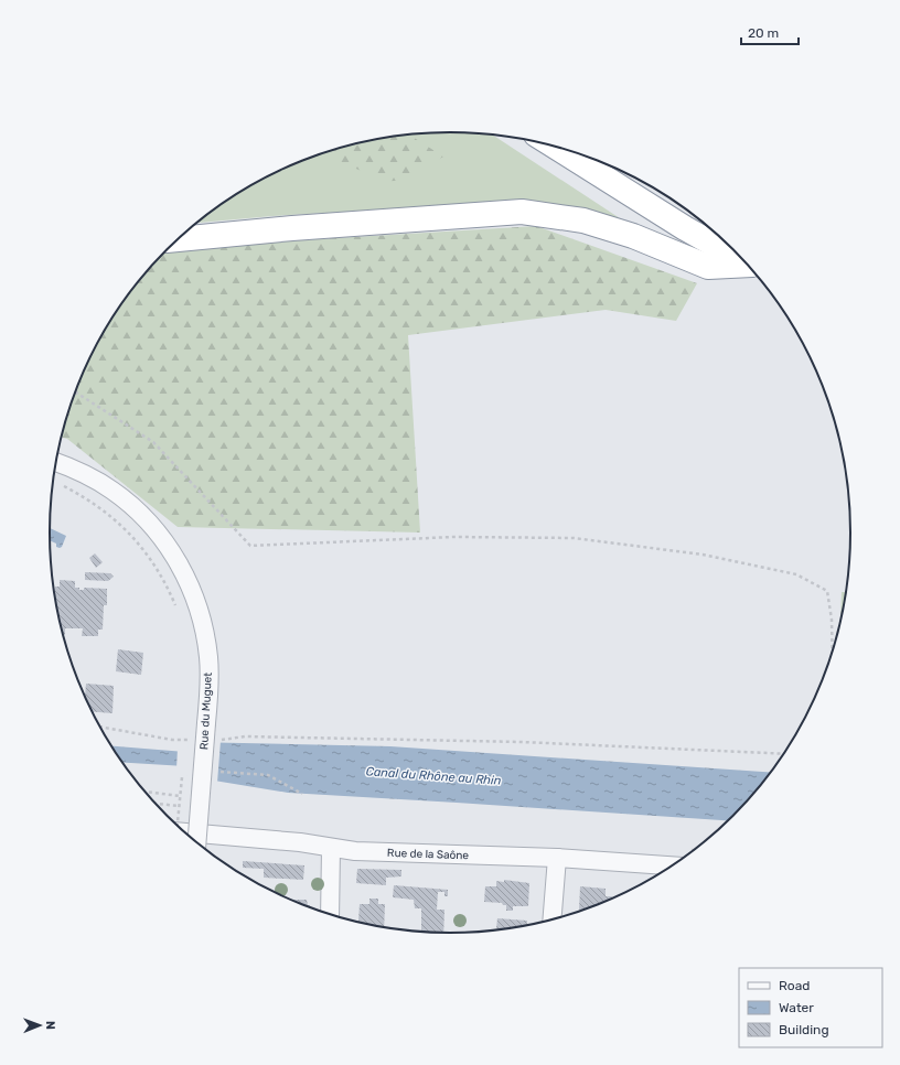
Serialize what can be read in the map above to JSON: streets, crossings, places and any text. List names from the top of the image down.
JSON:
{
  "streets": {
    "street": ["Rue du Muguet", "Rue de la Saône"]
  },
  "water": ["Canal du Rhône au Rhin"],
  "legend": ["Road", "Water", "Building"],
  "scale_bar": "20 m",
  "north": "right"
}
